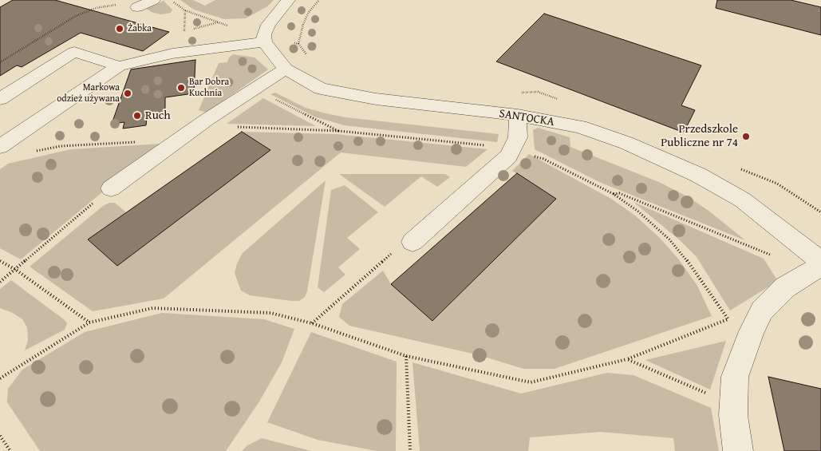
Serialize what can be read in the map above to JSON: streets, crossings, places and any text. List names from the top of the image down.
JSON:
{
  "streets": {
    "street": ["SANTOCKA"]
  },
  "places": [
    "Żabka",
    "Bar Dobra Kuchnia",
    "Markowa odzież używana",
    "Ruch",
    "Przedszkole Publiczne nr 74"
  ]
}
